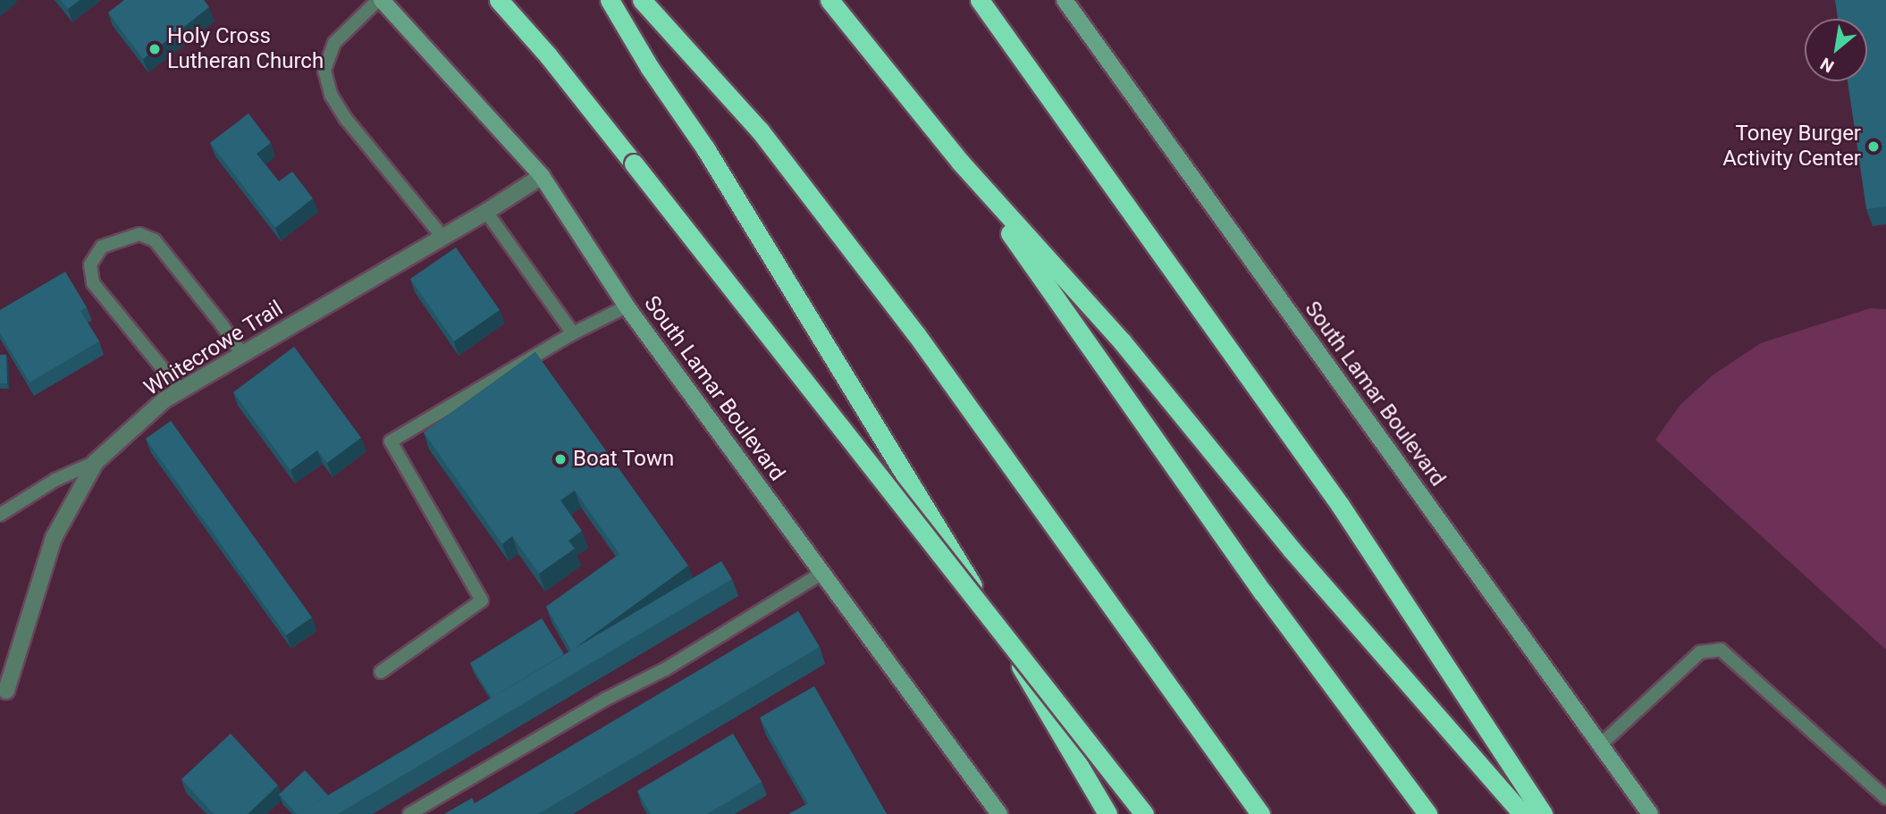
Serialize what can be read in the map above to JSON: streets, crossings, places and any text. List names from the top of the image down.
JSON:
{
  "streets": {
    "main road": ["South Lamar Boulevard"],
    "street": ["Whitecrowe Trail"]
  },
  "crossings": [
    ["Whitecrowe Trail", "South Lamar Boulevard"]
  ],
  "places": ["Holy Cross Lutheran Church", "Toney Burger Activity Center", "Boat Town"],
  "north": "bottom left"
}
